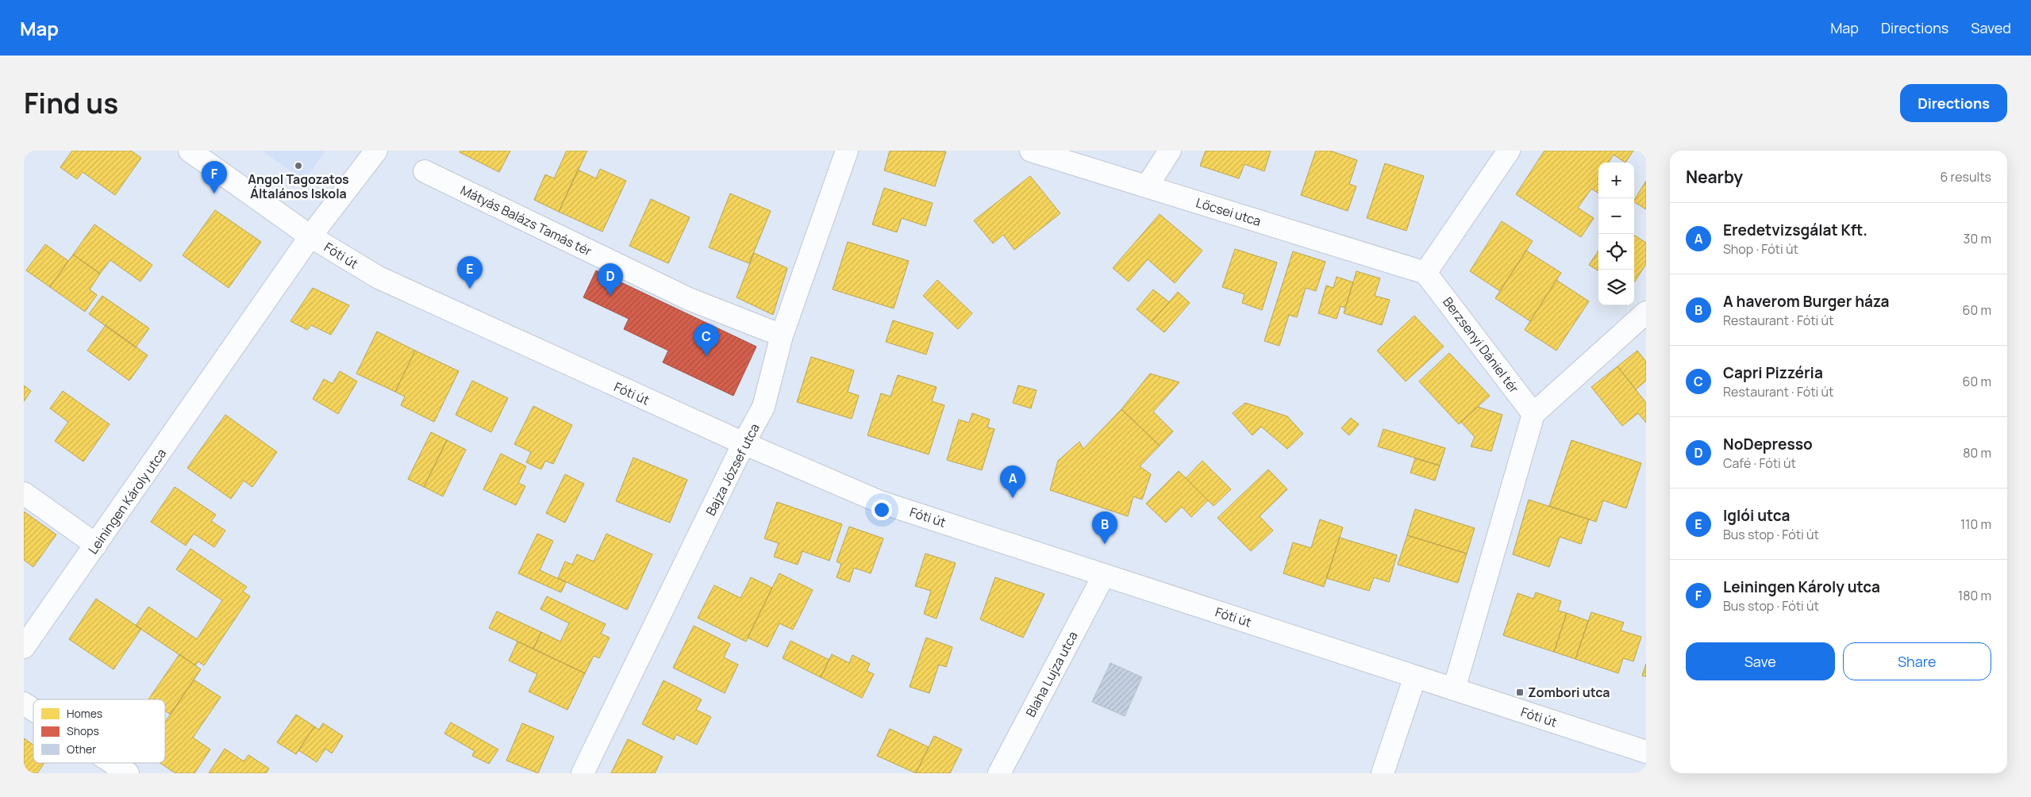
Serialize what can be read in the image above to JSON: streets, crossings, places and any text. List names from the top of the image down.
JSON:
{
  "streets": {
    "street": [
      "Lőcsei utca",
      "Mátyás Balázs Tamás tér",
      "Fóti út",
      "Berzsenyi Dániel tér",
      "Bajza József utca",
      "Leiningen Károly utca",
      "Blaha Lujza utca"
    ]
  },
  "crossings": [
    ["Lőcsei utca", "Berzsenyi Dániel tér"],
    ["Mátyás Balázs Tamás tér", "Bajza József utca"],
    ["Fóti út", "Bajza József utca"],
    ["Fóti út", "Leiningen Károly utca"],
    ["Fóti út", "Blaha Lujza utca"]
  ],
  "places": {
    "other": ["Angol Tagozatos Általános Iskola"],
    "transit": ["Zombori utca"]
  },
  "legend": ["Homes", "Shops", "Other"],
  "page": {
    "header": "Map",
    "nav": ["Map", "Directions", "Saved"],
    "title": "Find us",
    "buttons": [
      "Directions",
      ["Save", "Share"]
    ],
    "heading": ["Nearby", "6 results"],
    "pins": [
      "F",
      "E",
      "D",
      "C",
      "A",
      "B"
    ],
    "map_buttons": ["+", "−"],
    "list": [
      {
        "mark": "A",
        "name": "Eredetvizsgálat Kft.",
        "note": "Shop · Fóti út",
        "value": "30 m"
      },
      {
        "mark": "B",
        "name": "A haverom Burger háza",
        "note": "Restaurant · Fóti út",
        "value": "60 m"
      },
      {
        "mark": "C",
        "name": "Capri Pizzéria",
        "note": "Restaurant · Fóti út",
        "value": "60 m"
      },
      {
        "mark": "D",
        "name": "NoDepresso",
        "note": "Café · Fóti út",
        "value": "80 m"
      },
      {
        "mark": "E",
        "name": "Iglói utca",
        "note": "Bus stop · Fóti út",
        "value": "110 m"
      },
      {
        "mark": "F",
        "name": "Leiningen Károly utca",
        "note": "Bus stop · Fóti út",
        "value": "180 m"
      }
    ]
  }
}
